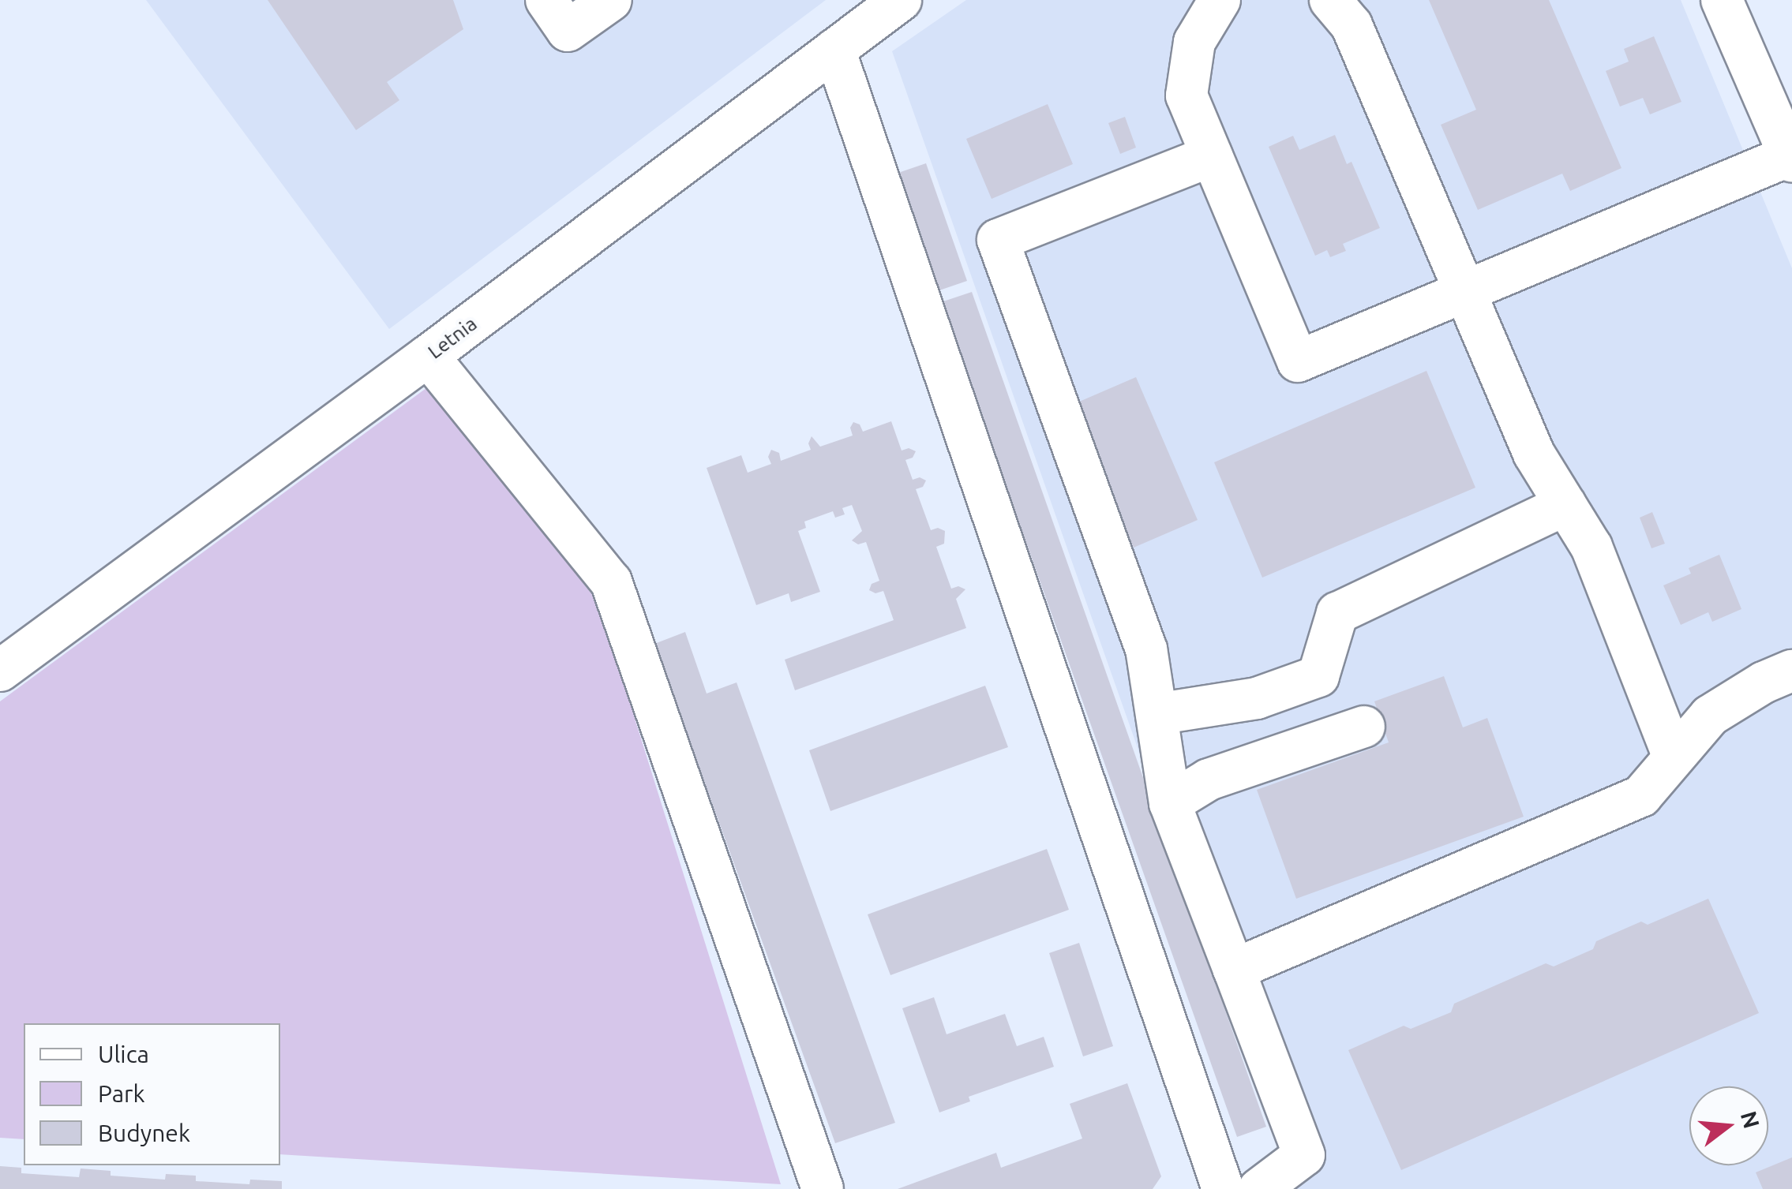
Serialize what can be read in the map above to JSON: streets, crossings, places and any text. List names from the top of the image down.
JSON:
{
  "streets": {
    "street": ["Letnia"]
  },
  "legend": ["Ulica", "Park", "Budynek"],
  "north": "right"
}
